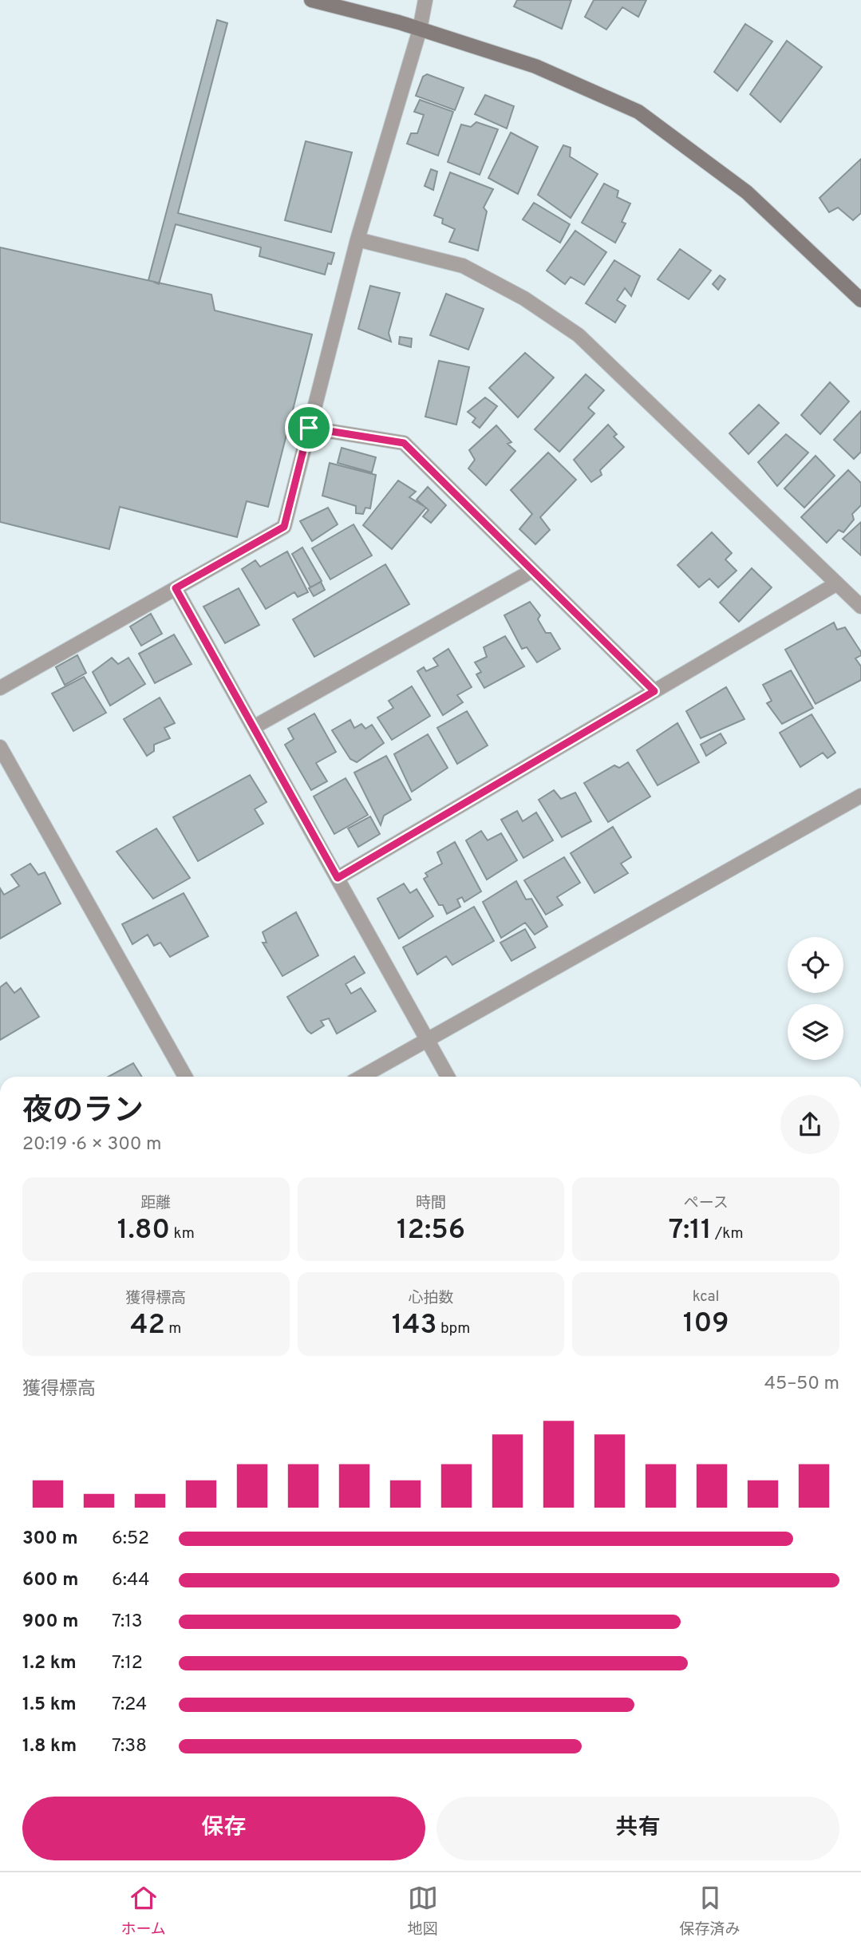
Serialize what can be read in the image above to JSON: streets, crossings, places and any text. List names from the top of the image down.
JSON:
{
  "page": {
    "heading": ["夜のラン", "20:19 · 6 × 300 m"],
    "stats": [
      ["距離", "1.80 km"],
      ["時間", "12:56"],
      ["ペース", "7:11 /km"],
      ["獲得標高", "42 m"],
      ["心拍数", "143 bpm"],
      ["kcal", "109"]
    ],
    "chart": ["獲得標高", "45–50 m"],
    "list": [
      {
        "name": "300 m",
        "note": "6:52"
      },
      {
        "name": "600 m",
        "note": "6:44"
      },
      {
        "name": "900 m",
        "note": "7:13"
      },
      {
        "name": "1.2 km",
        "note": "7:12"
      },
      {
        "name": "1.5 km",
        "note": "7:24"
      },
      {
        "name": "1.8 km",
        "note": "7:38"
      }
    ],
    "buttons": ["保存", "共有"],
    "tabs": ["ホーム", "地図", "保存済み"]
  }
}
